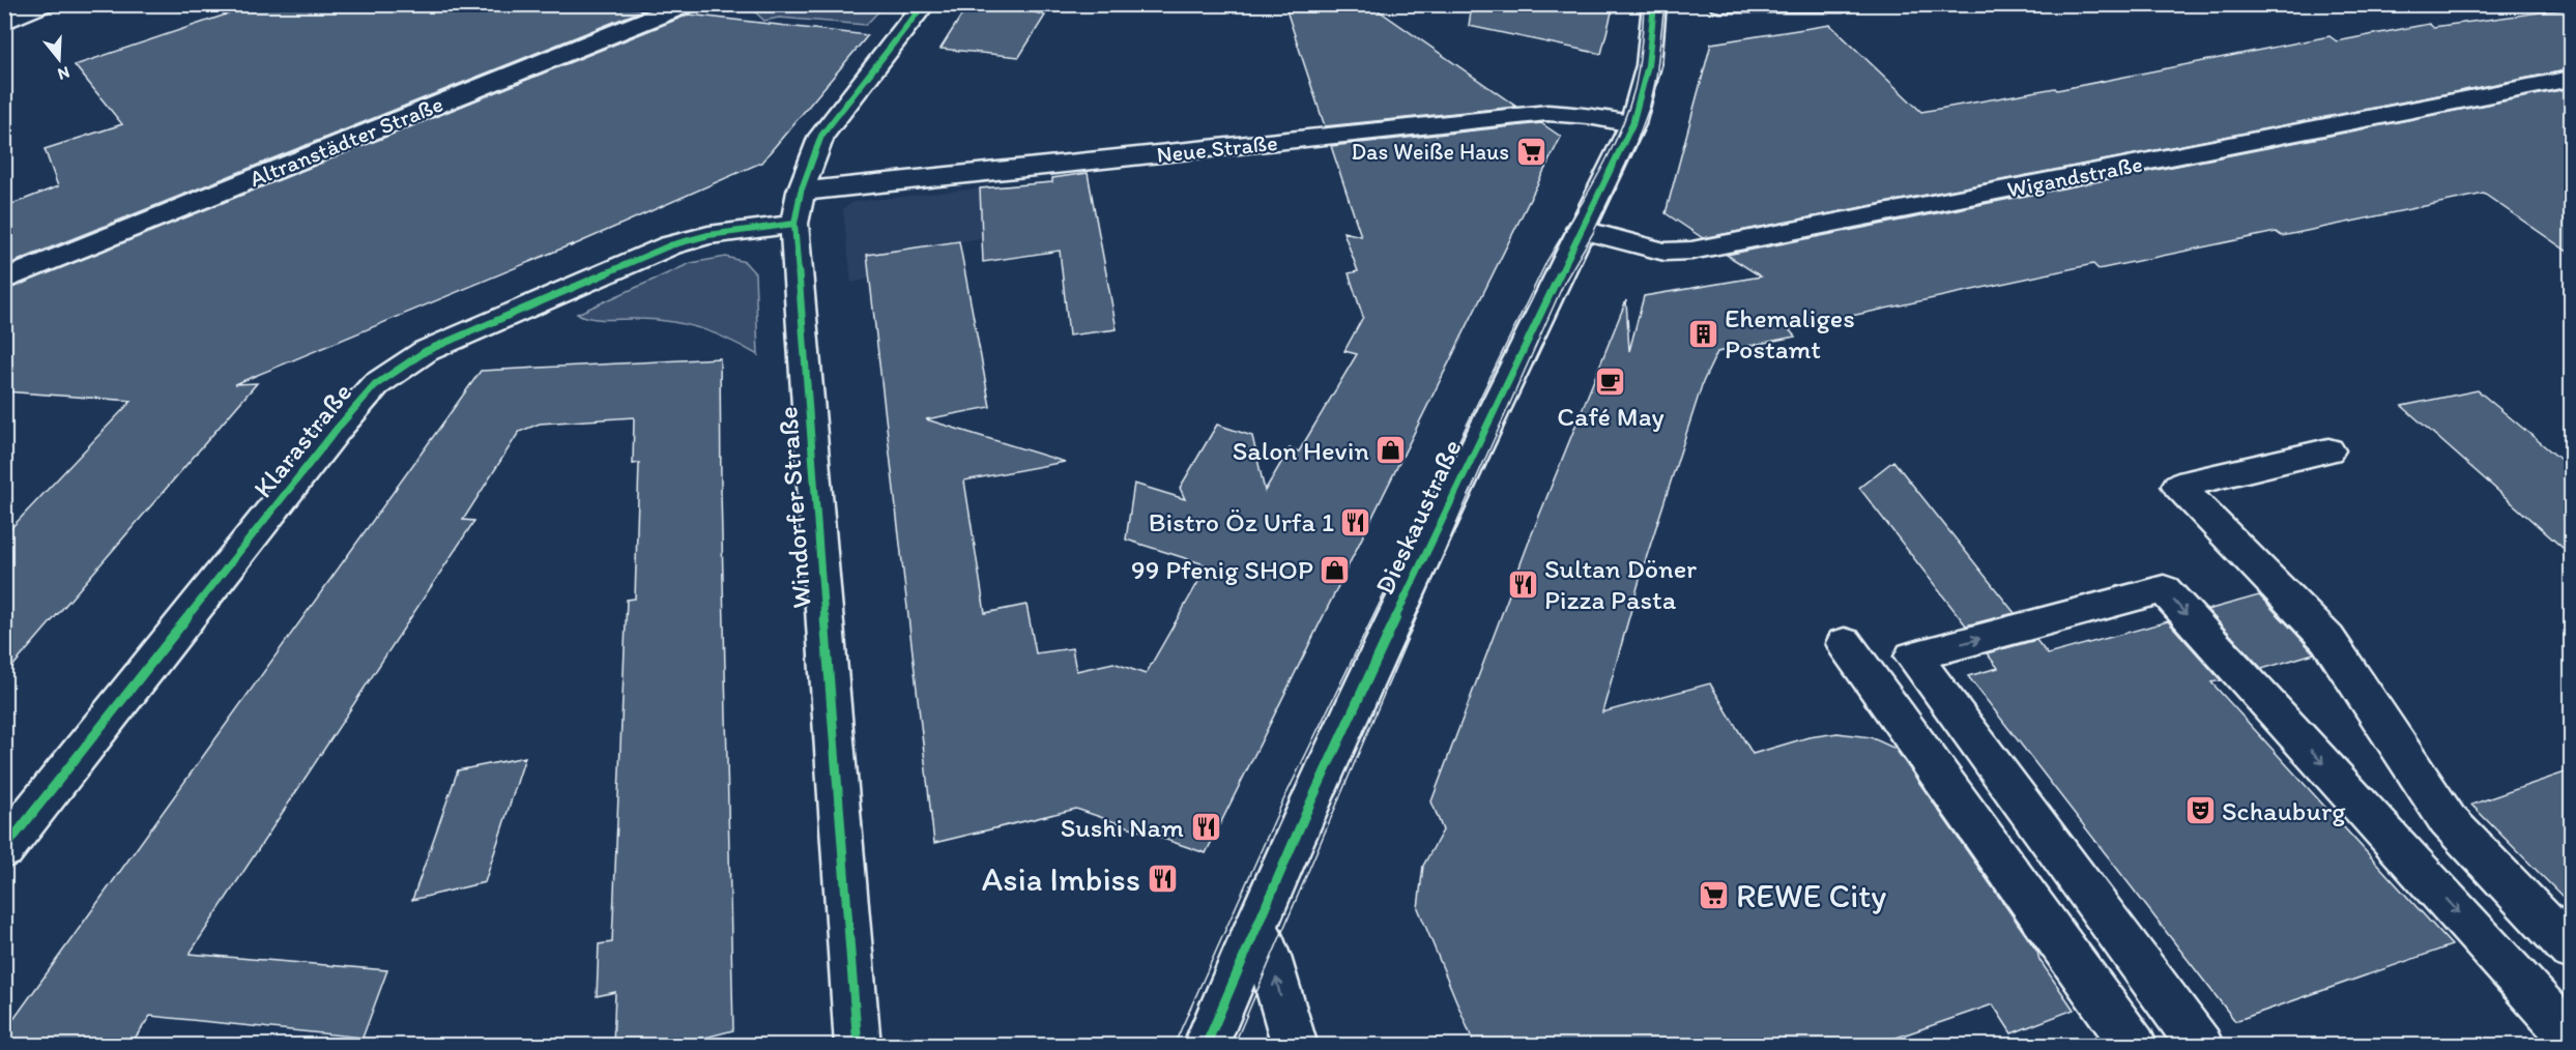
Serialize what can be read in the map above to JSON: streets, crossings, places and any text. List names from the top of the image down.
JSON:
{
  "streets": {
    "street": [
      "Altranstädter Straße",
      "Neue Straße",
      "Wigandstraße",
      "Klarastraße",
      "Windorfer Straße",
      "Dieskaustraße"
    ]
  },
  "crossings": [
    ["Neue Straße", "Windorfer Straße"],
    ["Neue Straße", "Dieskaustraße"],
    ["Wigandstraße", "Dieskaustraße"],
    ["Klarastraße", "Windorfer Straße"]
  ],
  "places": {
    "supermarket": ["Das Weiße Haus", "REWE City"],
    "building": ["Ehemaliges Postamt"],
    "cafe": ["Café May"],
    "shop": ["Salon Hevin", "99 Pfenig SHOP"],
    "restaurant": [
      "Bistro Öz Urfa 1",
      "Sultan Döner Pizza Pasta",
      "Sushi Nam",
      "Asia Imbiss"
    ],
    "theatre": ["Schauburg"]
  },
  "north": "bottom"
}
